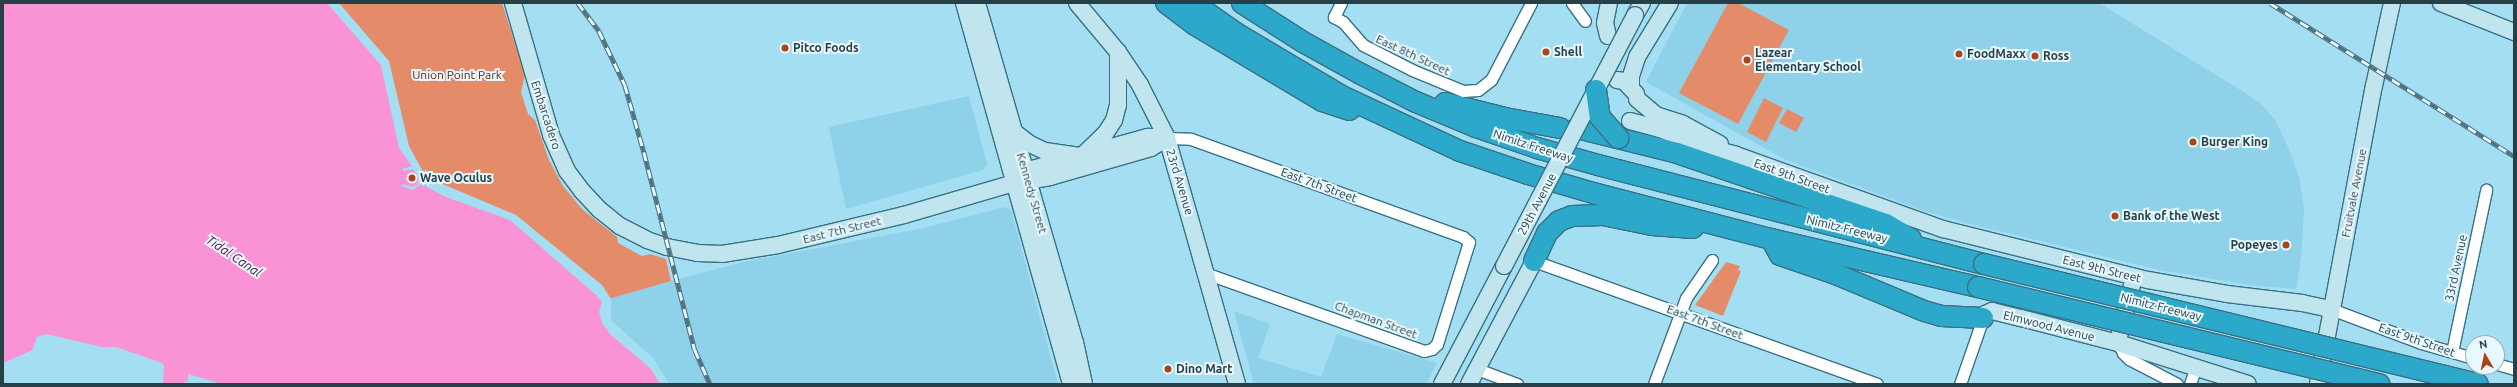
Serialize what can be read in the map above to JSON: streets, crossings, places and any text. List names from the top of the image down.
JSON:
{
  "streets": {
    "highway": ["Nimitz Freeway"],
    "main road": [
      "Embarcadero",
      "East 9th Street",
      "23rd Avenue",
      "East 7th Street",
      "Kennedy Street",
      "Fruitvale Avenue",
      "29th Avenue",
      "Elmwood Avenue"
    ],
    "street": ["East 8th Street", "33rd Avenue", "Chapman Street"]
  },
  "crossings": [
    ["Embarcadero", "East 7th Street"],
    ["East 9th Street", "Fruitvale Avenue"],
    ["East 9th Street", "33rd Avenue"],
    ["23rd Avenue", "East 7th Street"],
    ["23rd Avenue", "Chapman Street"],
    ["East 7th Street", "Kennedy Street"],
    ["East 7th Street", "Chapman Street"]
  ],
  "water": ["Tidal Canal"],
  "parks": ["Union Point Park"],
  "places": [
    "Pitco Foods",
    "Shell",
    "FoodMaxx",
    "Ross",
    "Lazear Elementary School",
    "Burger King",
    "Wave Oculus",
    "Bank of the West",
    "Popeyes",
    "Dino Mart"
  ],
  "north": "top"
}
